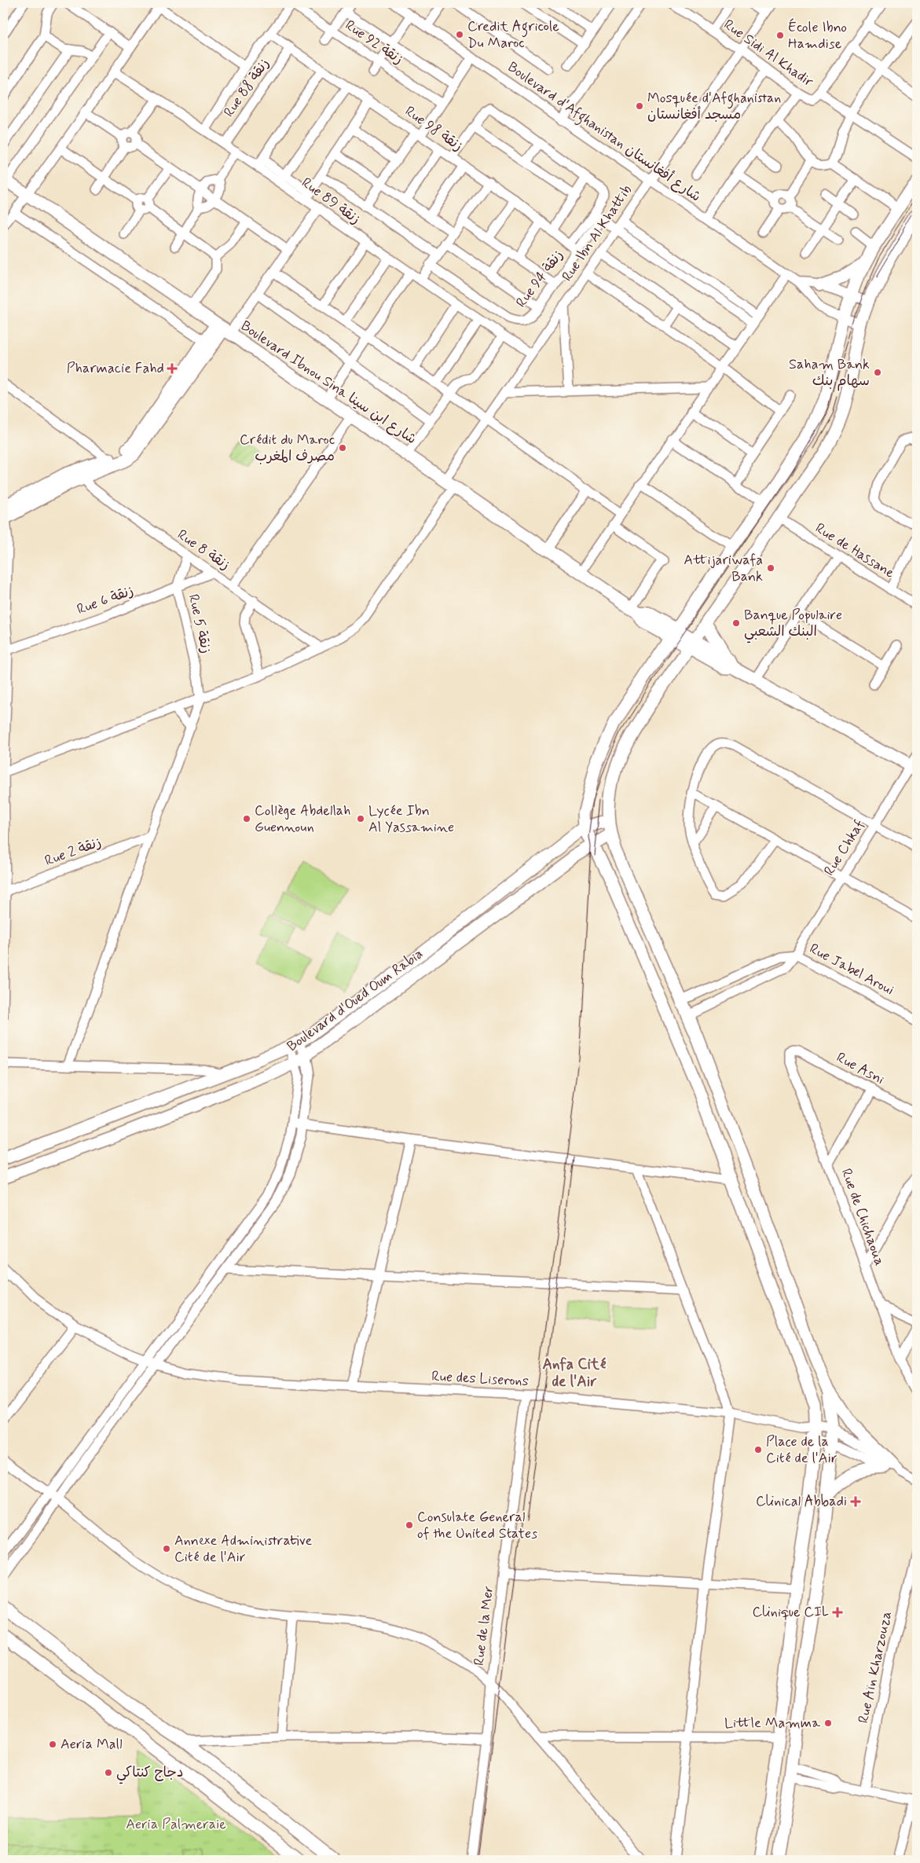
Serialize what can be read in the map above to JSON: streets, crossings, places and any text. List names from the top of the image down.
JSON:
{
  "streets": {
    "main road": ["Boulevard Ibnou Sina شارع ابن سينا", "Boulevard d'Oued Oum Rabia"],
    "street": [
      "Rue 92 زنقة",
      "Rue Sidi Al Khadir",
      "Rue 88 زنقة",
      "Rue 98 زنقة",
      "Boulevard d'Afghanistan شارع أفغانستان",
      "Rue 89 زنقة",
      "Rue Ibn Al Khattib",
      "Rue 94 زنقة",
      "Rue 8 زنقة",
      "Rue de Hassane",
      "Rue 6 زنقة",
      "Rue 5 زنقة",
      "Rue Chkaf",
      "Rue 2 زنقة",
      "Rue Jabel Aroui",
      "Rue Asni",
      "Rue de Chichaoua",
      "Rue des Liserons",
      "Rue de la Mer",
      "Rue Aïn Kharzouza"
    ]
  },
  "crossings": [
    ["Rue Sidi Al Khadir", "Rue Ibn Al Khattib"],
    ["Rue 88 زنقة", "Rue 98 زنقة"],
    ["Rue 88 زنقة", "Rue 89 زنقة"],
    ["Rue 98 زنقة", "Rue 94 زنقة"],
    ["Boulevard d'Afghanistan شارع أفغانستان", "Rue Ibn Al Khattib"],
    ["Rue 89 زنقة", "Rue Ibn Al Khattib"],
    ["Rue Ibn Al Khattib", "Boulevard Ibnou Sina شارع ابن سينا"],
    ["Rue Ibn Al Khattib", "Rue 8 زنقة"],
    ["Rue Ibn Al Khattib", "Rue 5 زنقة"],
    ["Boulevard Ibnou Sina شارع ابن سينا", "Rue Chkaf"],
    ["Rue 8 زنقة", "Rue 6 زنقة"],
    ["Rue 8 زنقة", "Rue 5 زنقة"],
    ["Rue 6 زنقة", "Rue 5 زنقة"],
    ["Rue Chkaf", "Rue Jabel Aroui"],
    ["Rue Asni", "Rue de Chichaoua"],
    ["Rue des Liserons", "Rue de la Mer"]
  ],
  "districts": ["Anfa Cité de l'Air"],
  "parks": ["Aeria Palmeraie"],
  "places": {
    "other": [
      "Credit Agricole Du Maroc",
      "École Ibno Hamdise",
      "Mosquée d'Afghanistan مسجد أفغانستان",
      "Saham Bank سهام بنك",
      "Crédit du Maroc مصرف المغرب",
      "Attijariwafa Bank",
      "Banque Populaire البنك الشعبي",
      "Collège Abdellah Guennoun",
      "Lycée Ibn Al Yassamine",
      "Place de la Cité de l'Air",
      "Consulate General of the United States",
      "Annexe Administrative Cité de l'Air",
      "Little Mamma",
      "Aeria Mall",
      "دجاج كنتاكي"
    ],
    "health": ["Pharmacie Fahd", "Clinical Abbadi", "Clinique CIL"]
  }
}
